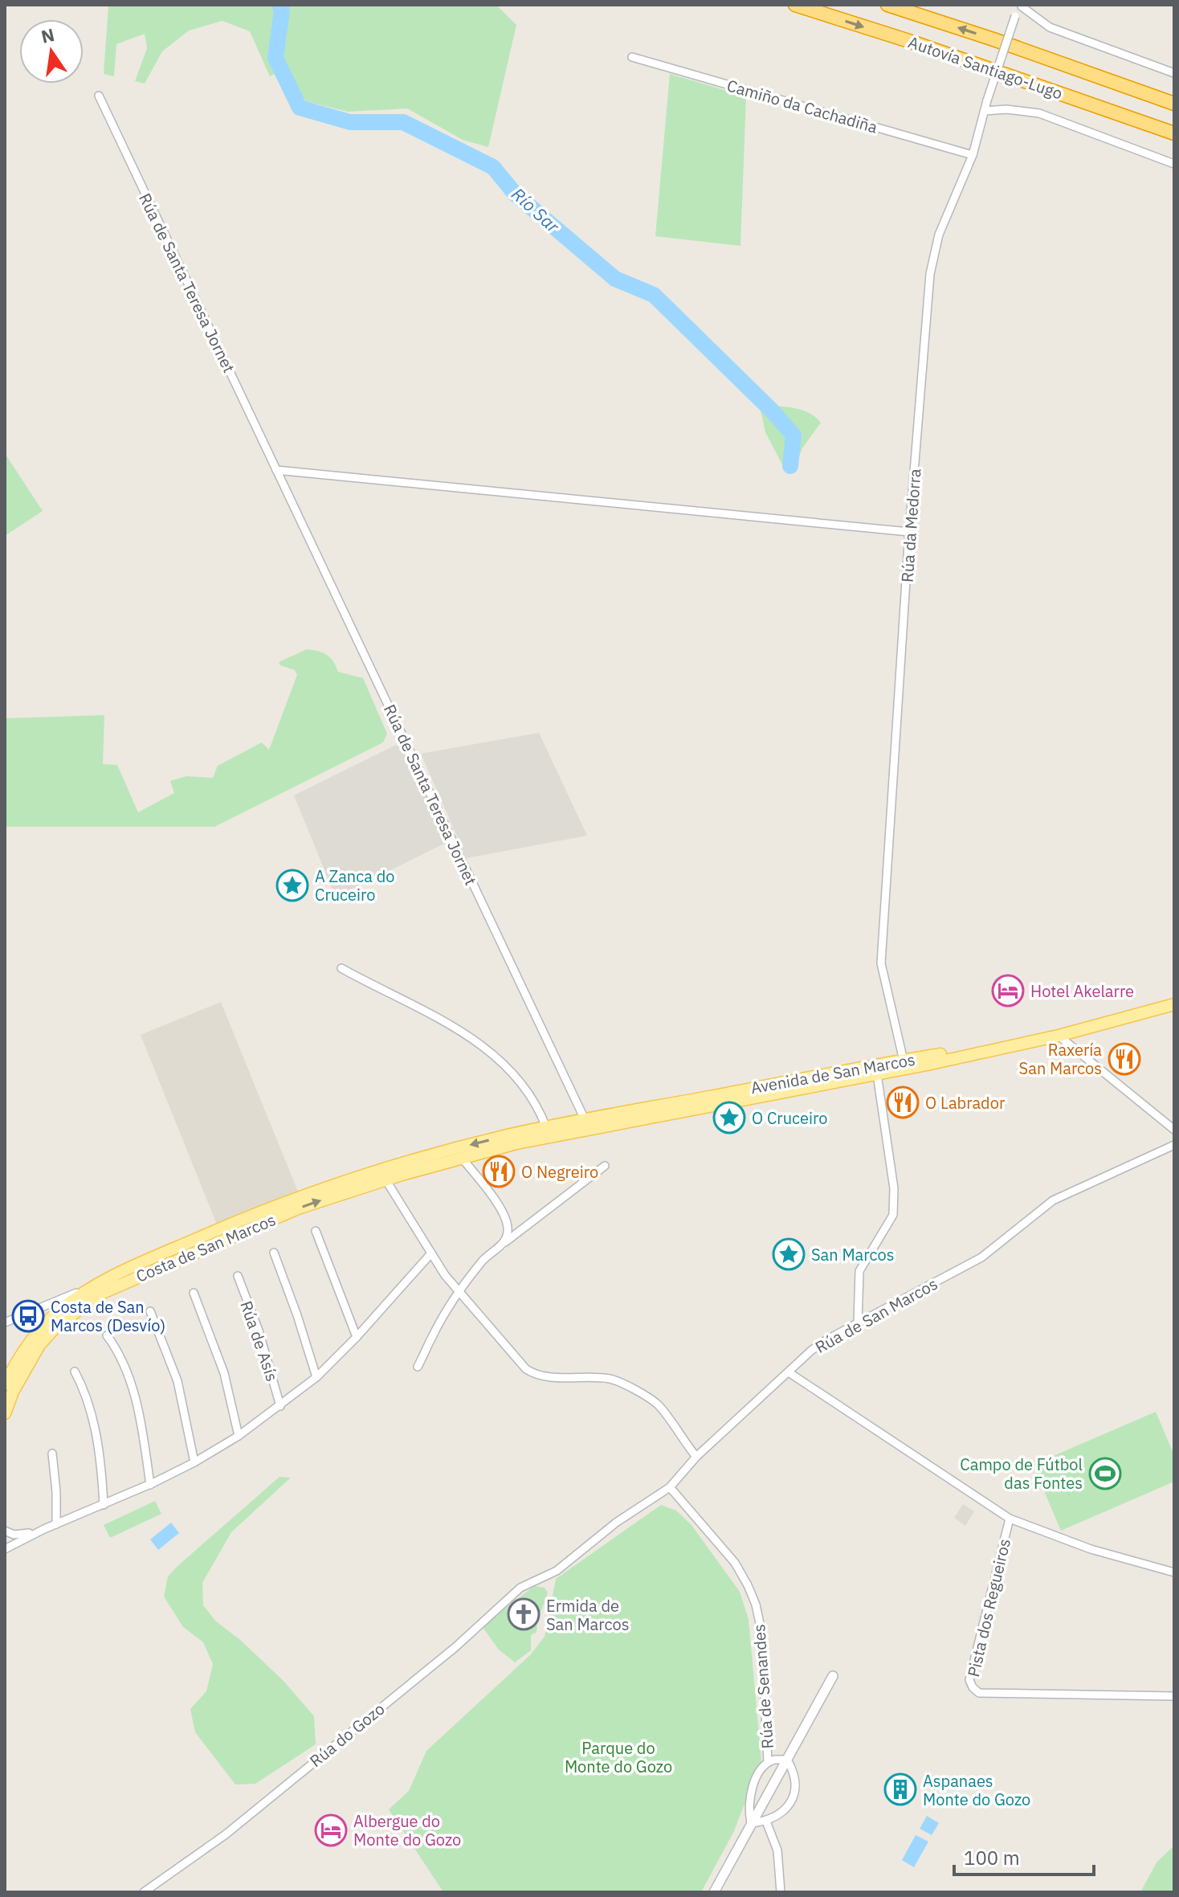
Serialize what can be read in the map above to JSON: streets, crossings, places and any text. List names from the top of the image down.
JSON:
{
  "streets": {
    "highway": ["Autovía Santiago-Lugo"],
    "main road": ["Avenida de San Marcos", "Costa de San Marcos"],
    "street": [
      "Camiño da Cachadiña",
      "Rúa de Santa Teresa Jornet",
      "Rúa da Medorra",
      "Rúa de San Marcos",
      "Rúa de Asís",
      "Pista dos Regueiros",
      "Rúa de Senandes",
      "Rúa do Gozo"
    ]
  },
  "crossings": [
    ["Camiño da Cachadiña", "Rúa da Medorra"],
    ["Rúa de Santa Teresa Jornet", "Avenida de San Marcos"],
    ["Rúa da Medorra", "Avenida de San Marcos"],
    ["Avenida de San Marcos", "Costa de San Marcos"],
    ["Rúa de San Marcos", "Rúa de Senandes"],
    ["Rúa de San Marcos", "Rúa do Gozo"]
  ],
  "water": ["Río Sar"],
  "parks": ["Parque do Monte do Gozo"],
  "places": {
    "place": ["A Zanca do Cruceiro", "O Cruceiro", "San Marcos"],
    "hotel": ["Hotel Akelarre", "Albergue do Monte do Gozo"],
    "restaurant": ["Raxería San Marcos", "O Labrador", "O Negreiro"],
    "bus stop": ["Costa de San Marcos (Desvío)"],
    "sports": ["Campo de Fútbol das Fontes"],
    "church": ["Ermida de San Marcos"],
    "building": ["Aspanaes Monte do Gozo"]
  },
  "scale_bar": "100 m",
  "north": "top"
}
